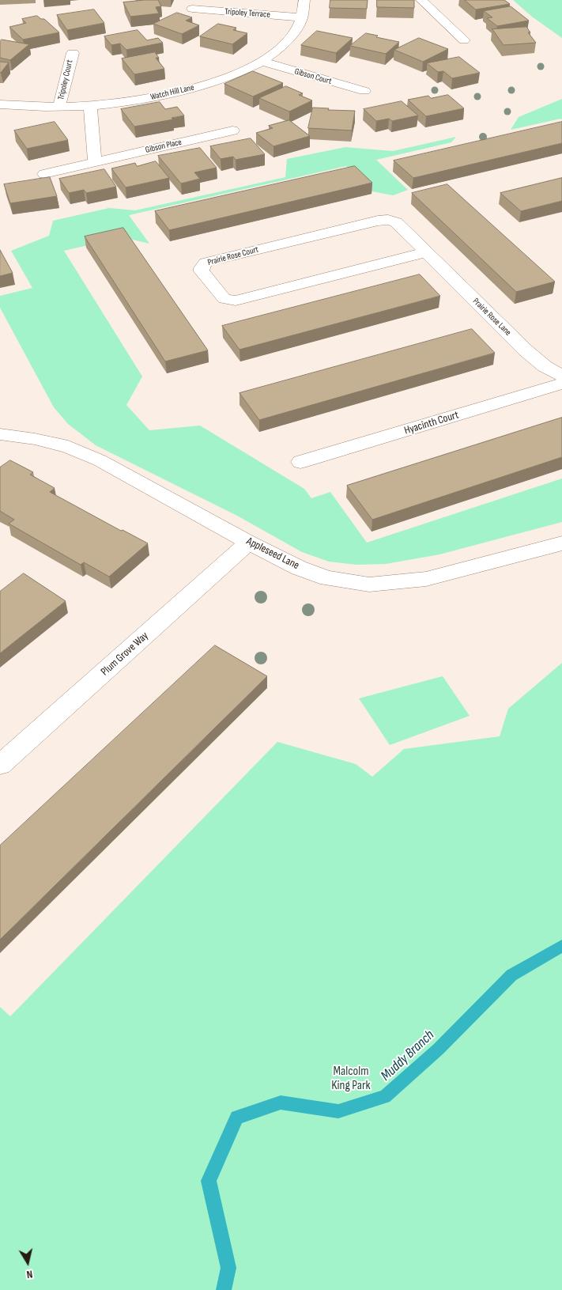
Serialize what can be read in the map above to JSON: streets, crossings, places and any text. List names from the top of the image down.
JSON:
{
  "streets": {
    "street": [
      "Tripoley Terrace",
      "Gibson Court",
      "Tripoley Court",
      "Watch Hill Lane",
      "Gibson Place",
      "Prairie Rose Court",
      "Prairie Rose Lane",
      "Hyacinth Court",
      "Appleseed Lane",
      "Plum Grove Way"
    ]
  },
  "crossings": [
    ["Tripoley Terrace", "Watch Hill Lane"],
    ["Gibson Court", "Watch Hill Lane"],
    ["Tripoley Court", "Watch Hill Lane"],
    ["Prairie Rose Court", "Prairie Rose Lane"],
    ["Appleseed Lane", "Plum Grove Way"]
  ],
  "water": ["Muddy Branch"],
  "parks": ["Malcolm King Park"],
  "north": "bottom"
}
